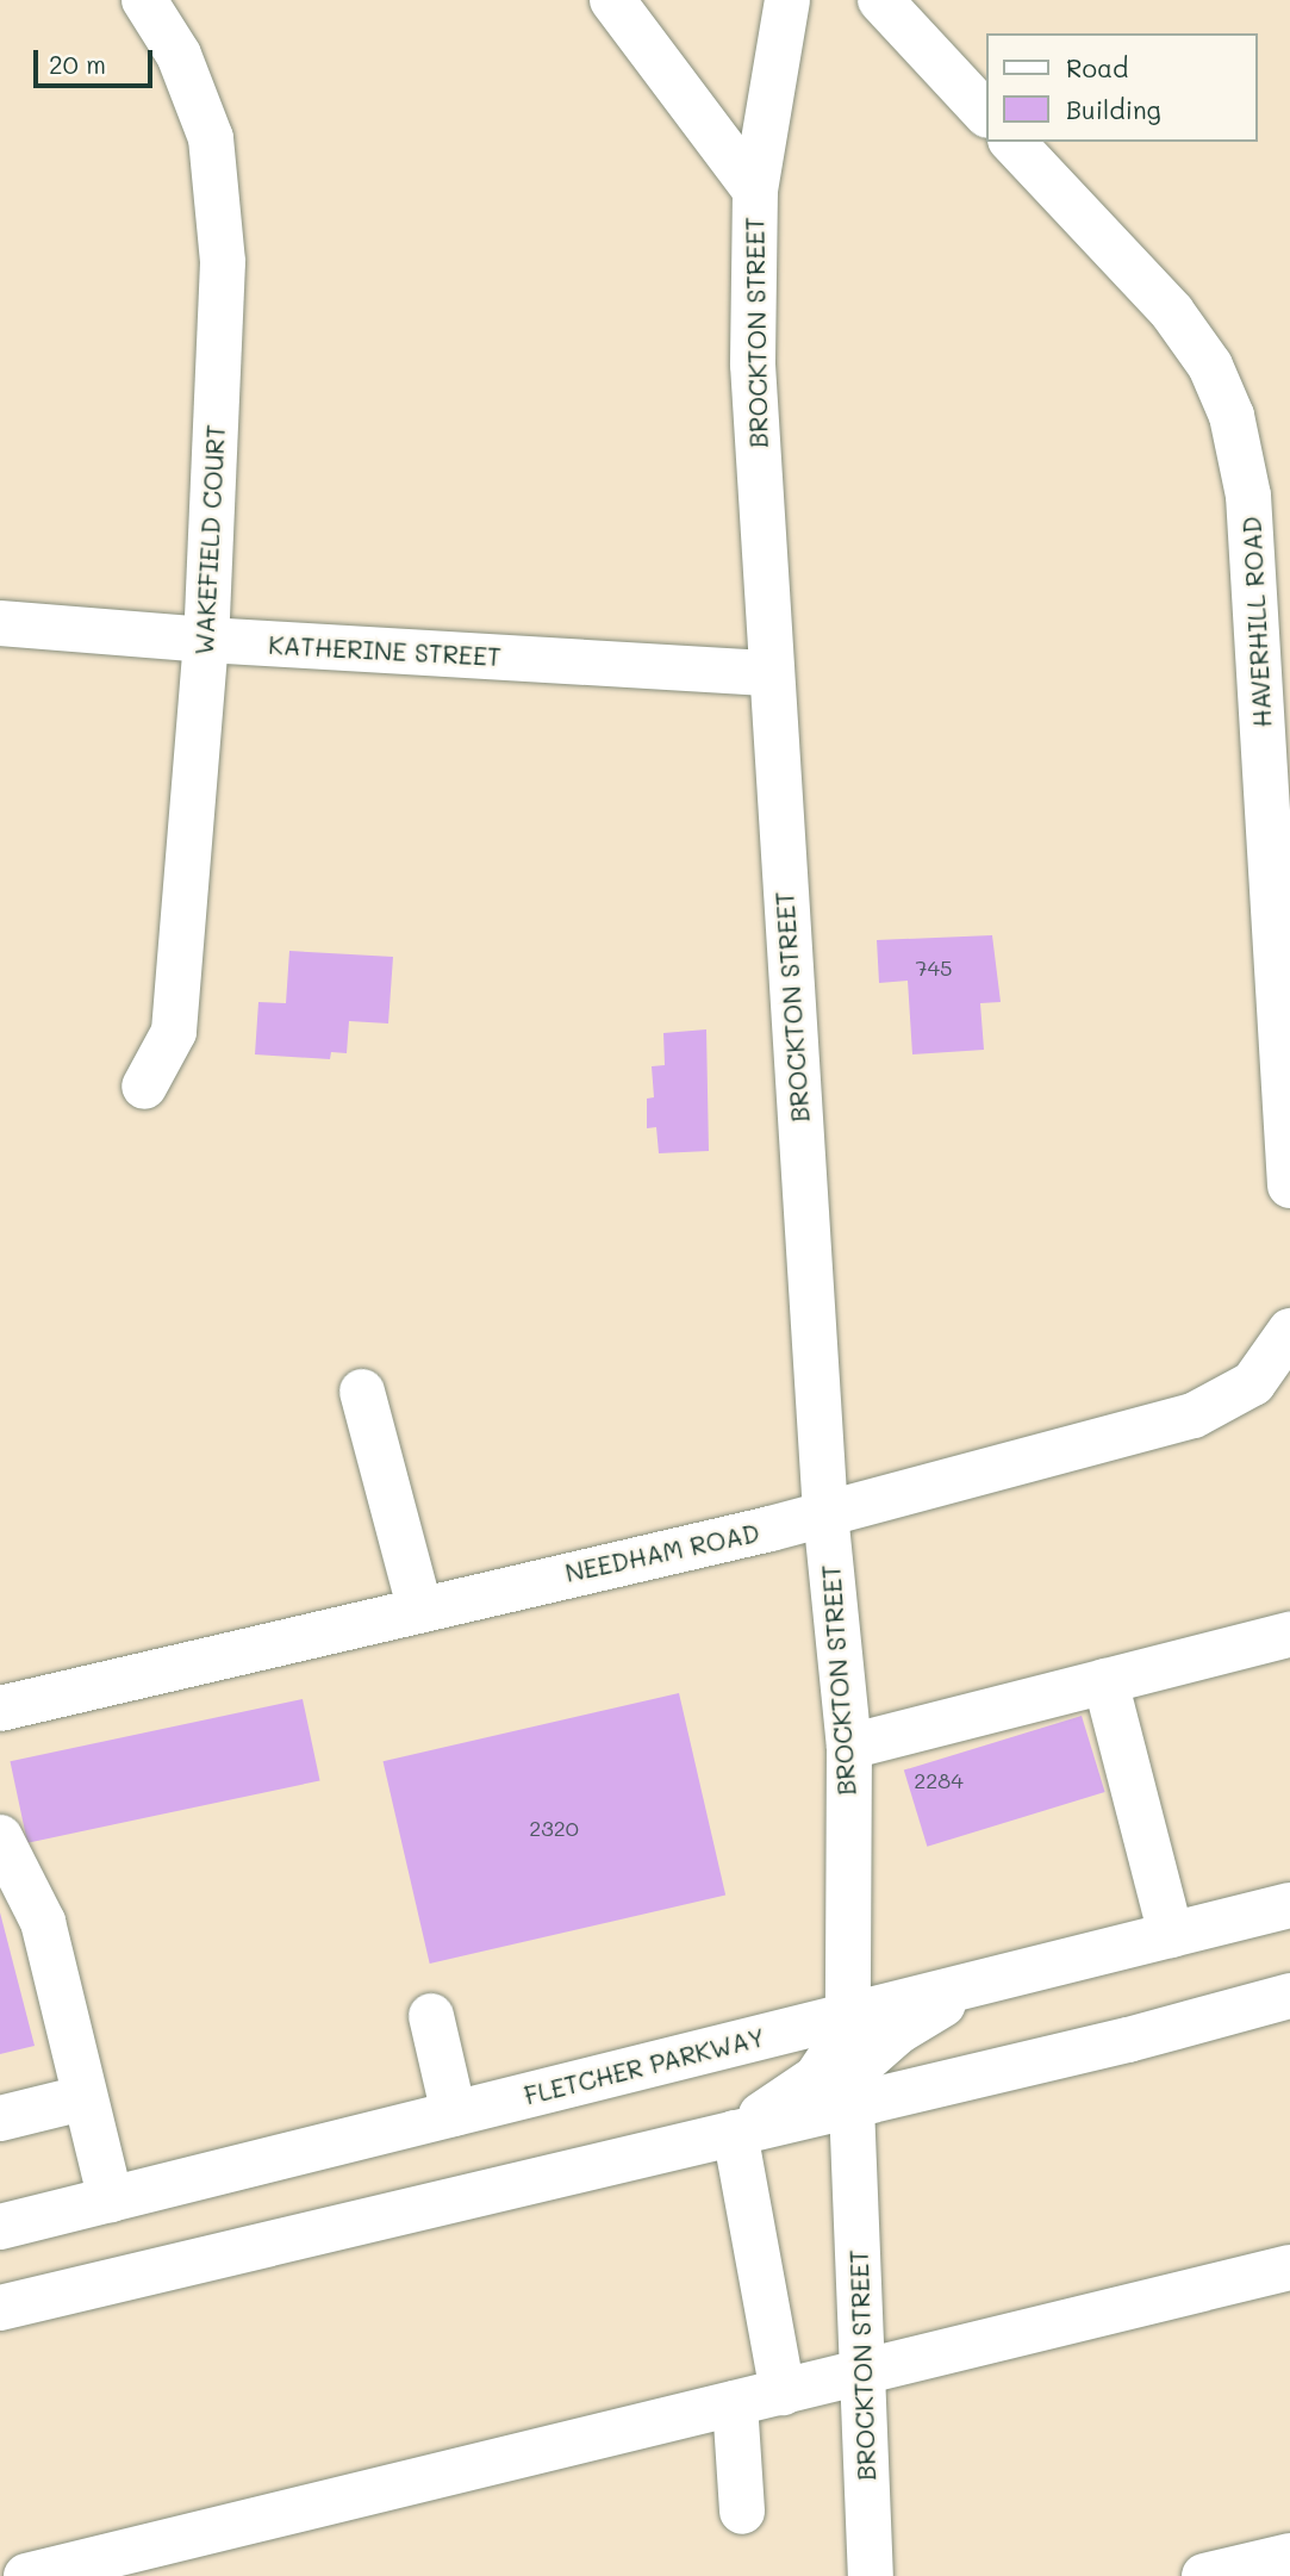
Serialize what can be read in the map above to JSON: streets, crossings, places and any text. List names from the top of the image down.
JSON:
{
  "streets": {
    "street": [
      "BROCKTON STREET",
      "WAKEFIELD COURT",
      "HAVERHILL ROAD",
      "KATHERINE STREET",
      "NEEDHAM ROAD",
      "FLETCHER PARKWAY"
    ]
  },
  "crossings": [
    ["BROCKTON STREET", "KATHERINE STREET"],
    ["BROCKTON STREET", "NEEDHAM ROAD"],
    ["BROCKTON STREET", "FLETCHER PARKWAY"],
    ["WAKEFIELD COURT", "KATHERINE STREET"]
  ],
  "house_numbers": ["745", "2284", "2320"],
  "legend": ["Road", "Building"],
  "scale_bar": "20 m"
}
